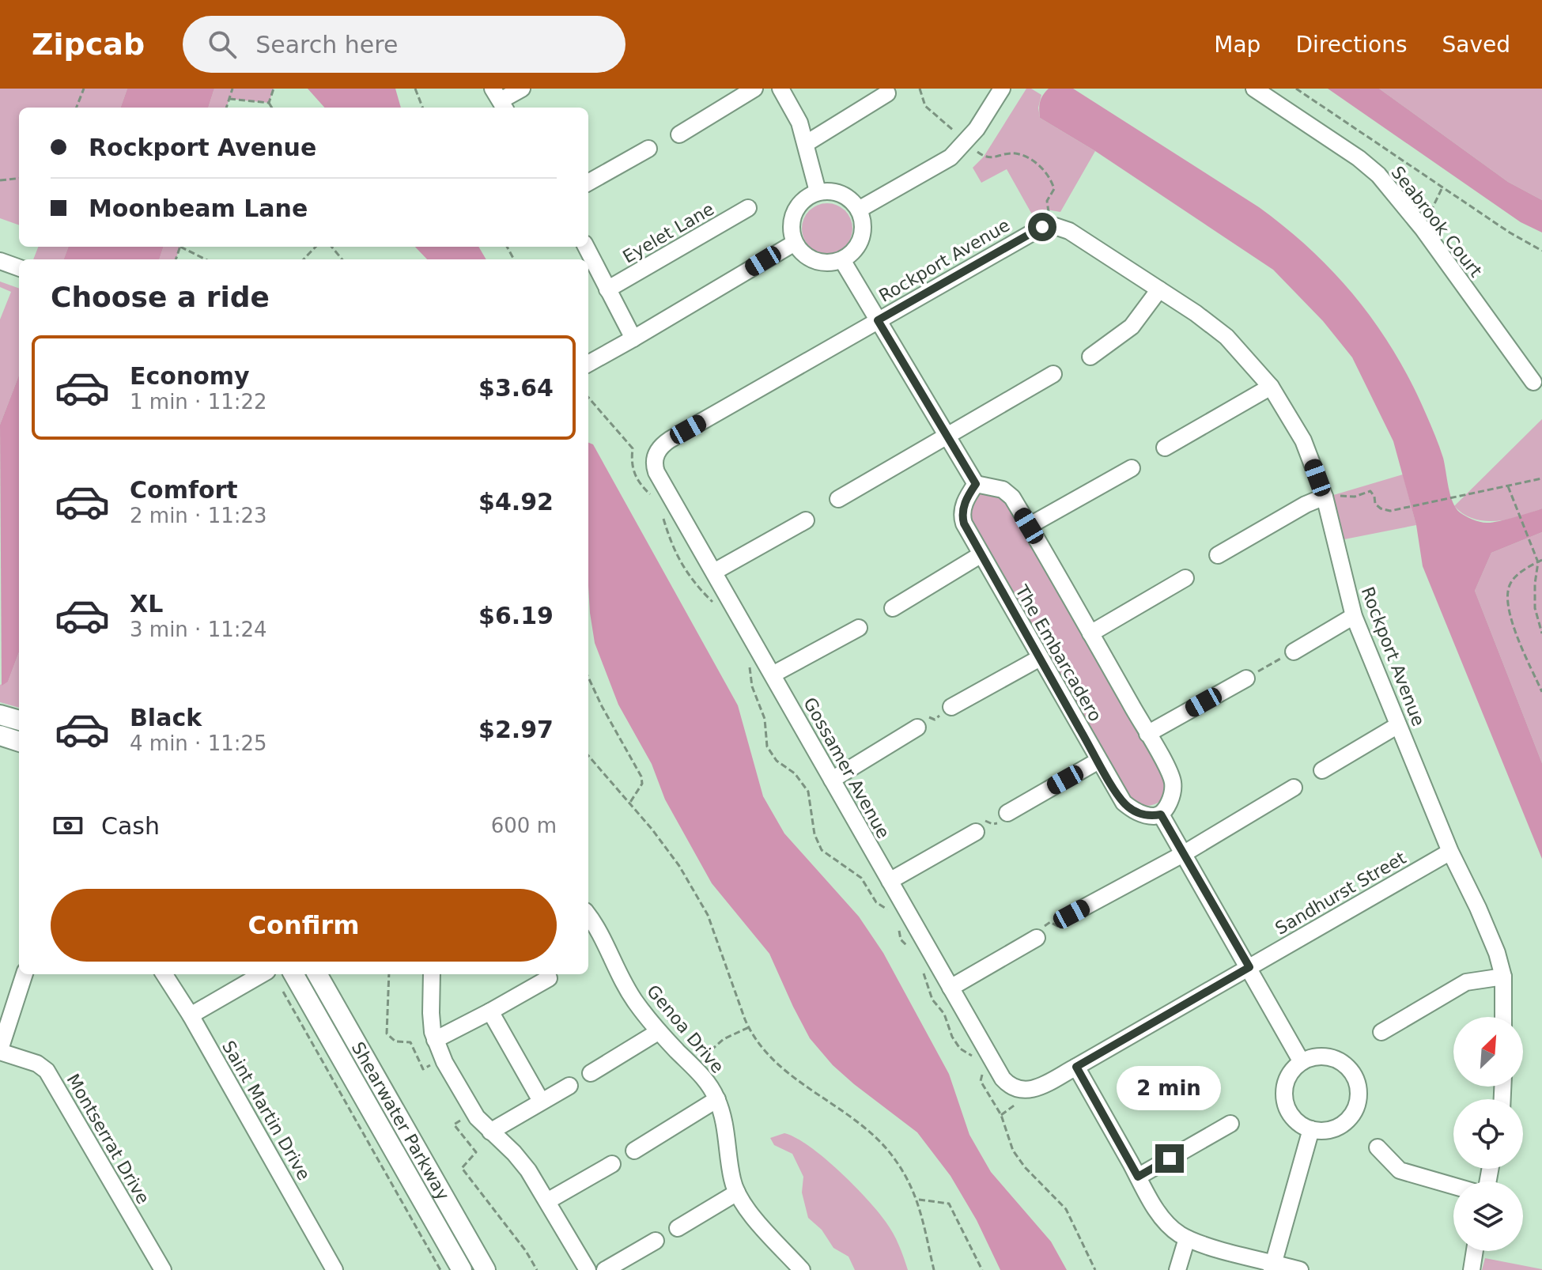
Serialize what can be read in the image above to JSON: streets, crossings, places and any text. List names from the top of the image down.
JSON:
{
  "streets": {
    "main road": ["Shearwater Parkway"],
    "street": [
      "Seabrook Court",
      "Eyelet Lane",
      "Rockport Avenue",
      "The Embarcadero",
      "Gossamer Avenue",
      "Sandhurst Street",
      "Genoa Drive",
      "Saint Martin Drive",
      "Montserrat Drive"
    ]
  },
  "crossings": [
    ["Rockport Avenue", "Gossamer Avenue"],
    ["Rockport Avenue", "Sandhurst Street"],
    ["Gossamer Avenue", "Sandhurst Street"]
  ],
  "north": "top right",
  "page": {
    "header": "Zipcab",
    "search": "Search here",
    "nav": ["Map", "Directions", "Saved"],
    "banner": ["Rockport Avenue", "Moonbeam Lane"],
    "heading": "Choose a ride",
    "list": [
      {
        "name": "Economy",
        "note": "1 min · 11:22",
        "value": "$3.64"
      },
      {
        "name": "Comfort",
        "note": "2 min · 11:23",
        "value": "$4.92"
      },
      {
        "name": "XL",
        "note": "3 min · 11:24",
        "value": "$6.19"
      },
      {
        "name": "Black",
        "note": "4 min · 11:25",
        "value": "$2.97"
      }
    ],
    "pay": ["Cash", "600 m"],
    "buttons": "Confirm",
    "bubble": "2 min"
  }
}
